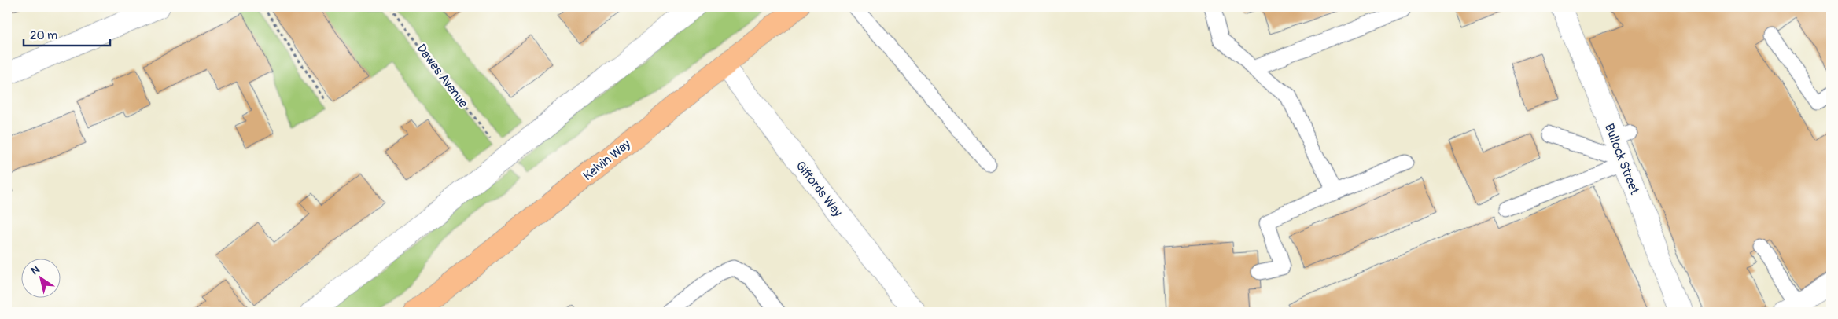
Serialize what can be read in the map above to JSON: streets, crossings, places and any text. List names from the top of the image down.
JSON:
{
  "streets": {
    "main road": ["Kelvin Way"],
    "street": ["Bullock Street", "Giffords Way"],
    "path": ["Dawes Avenue"]
  },
  "crossings": [
    ["Kelvin Way", "Giffords Way"]
  ],
  "scale_bar": "20 m",
  "north": "top left"
}
